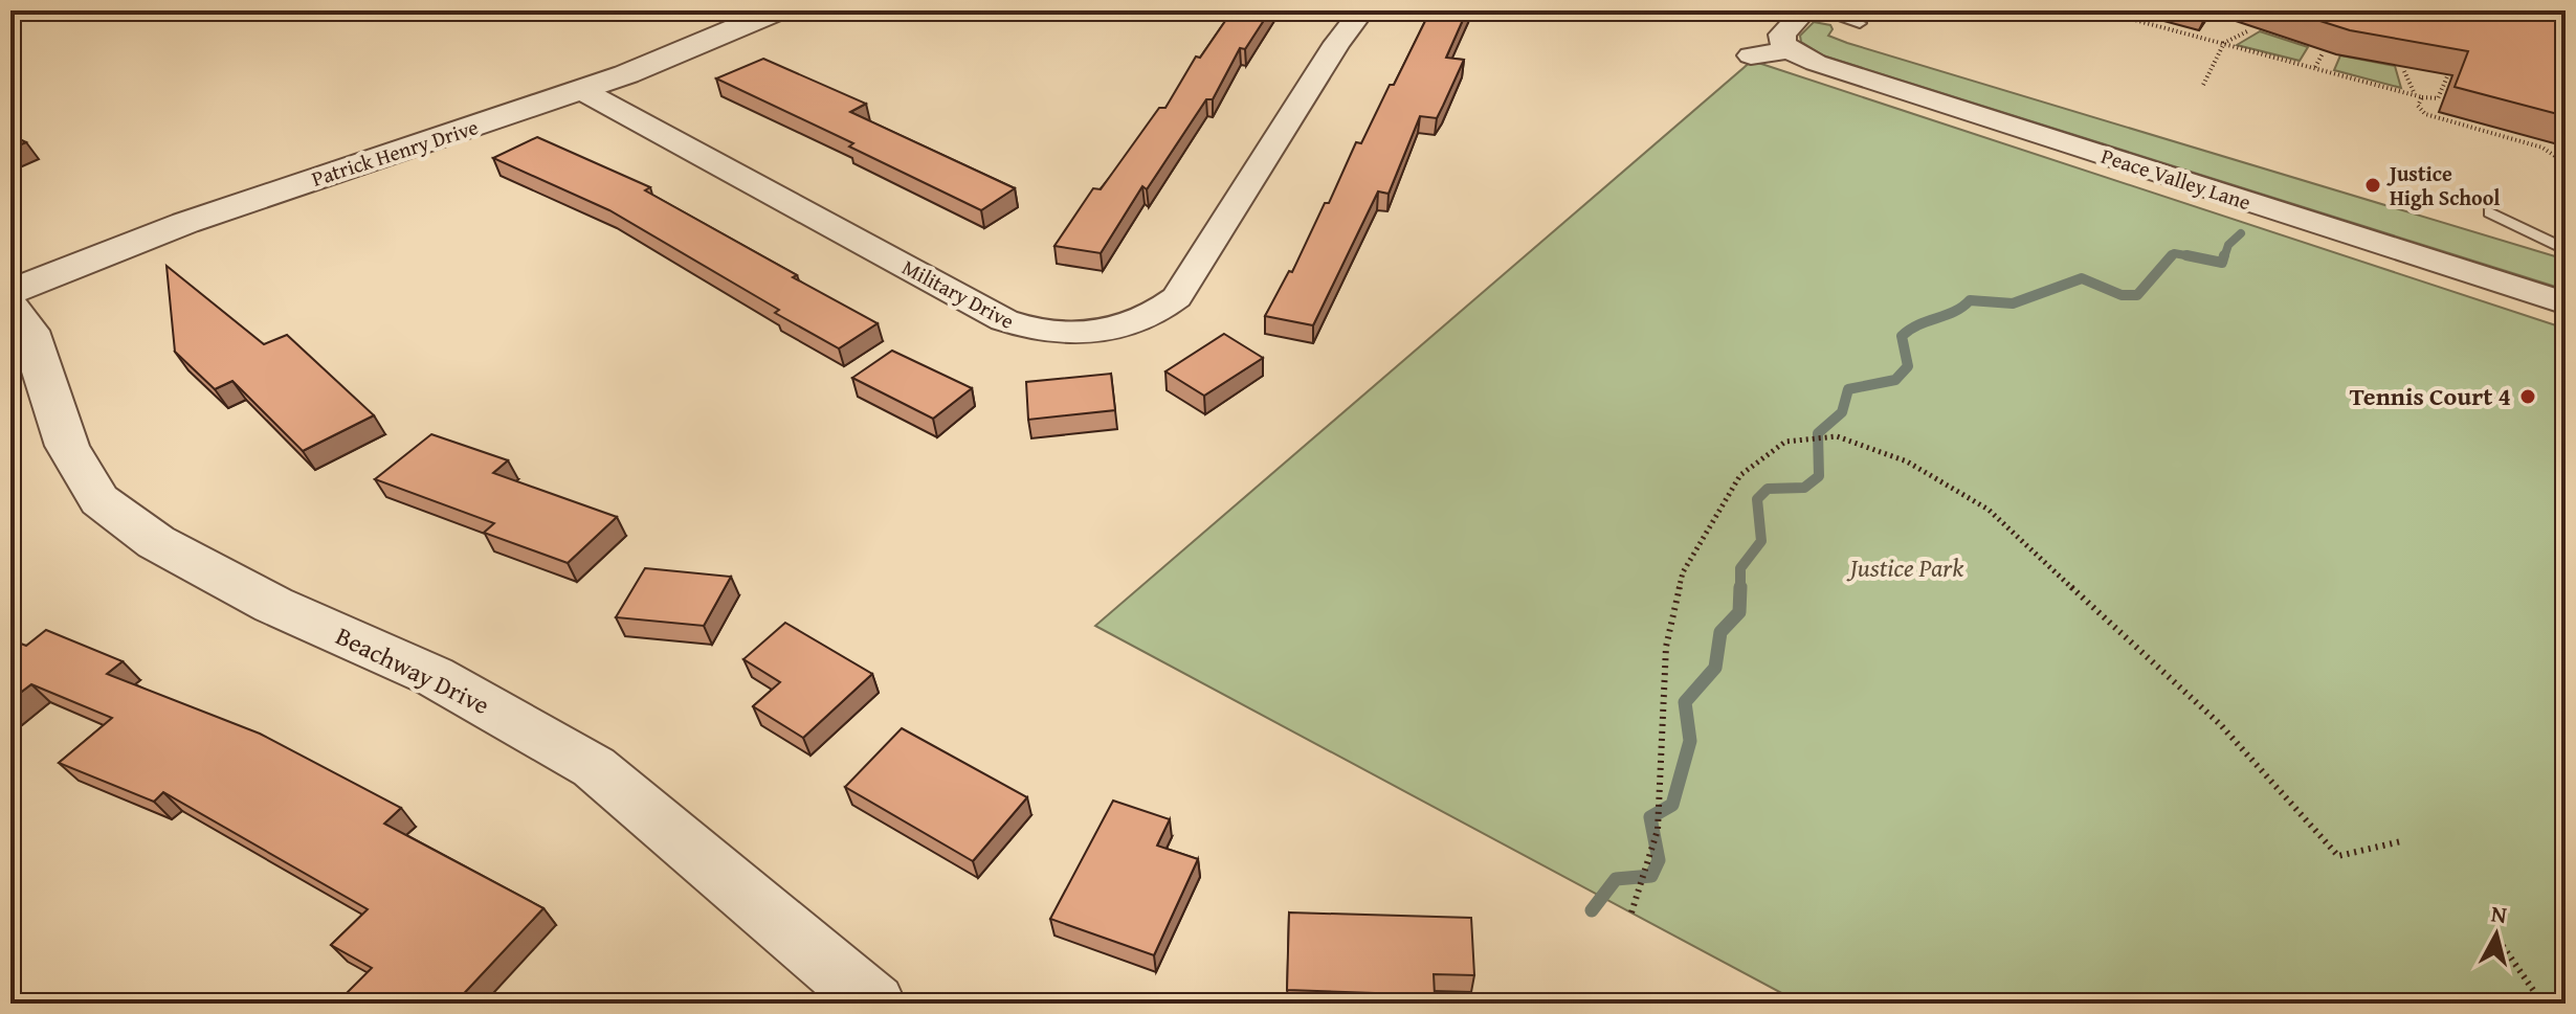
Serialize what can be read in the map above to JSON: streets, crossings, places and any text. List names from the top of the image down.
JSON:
{
  "streets": {
    "street": [
      "Patrick Henry Drive",
      "Peace Valley Lane",
      "Military Drive",
      "Beachway Drive"
    ]
  },
  "crossings": [
    ["Patrick Henry Drive", "Military Drive"]
  ],
  "parks": ["Justice Park"],
  "places": ["Justice High School", "Tennis Court 4"],
  "north": "top"
}
